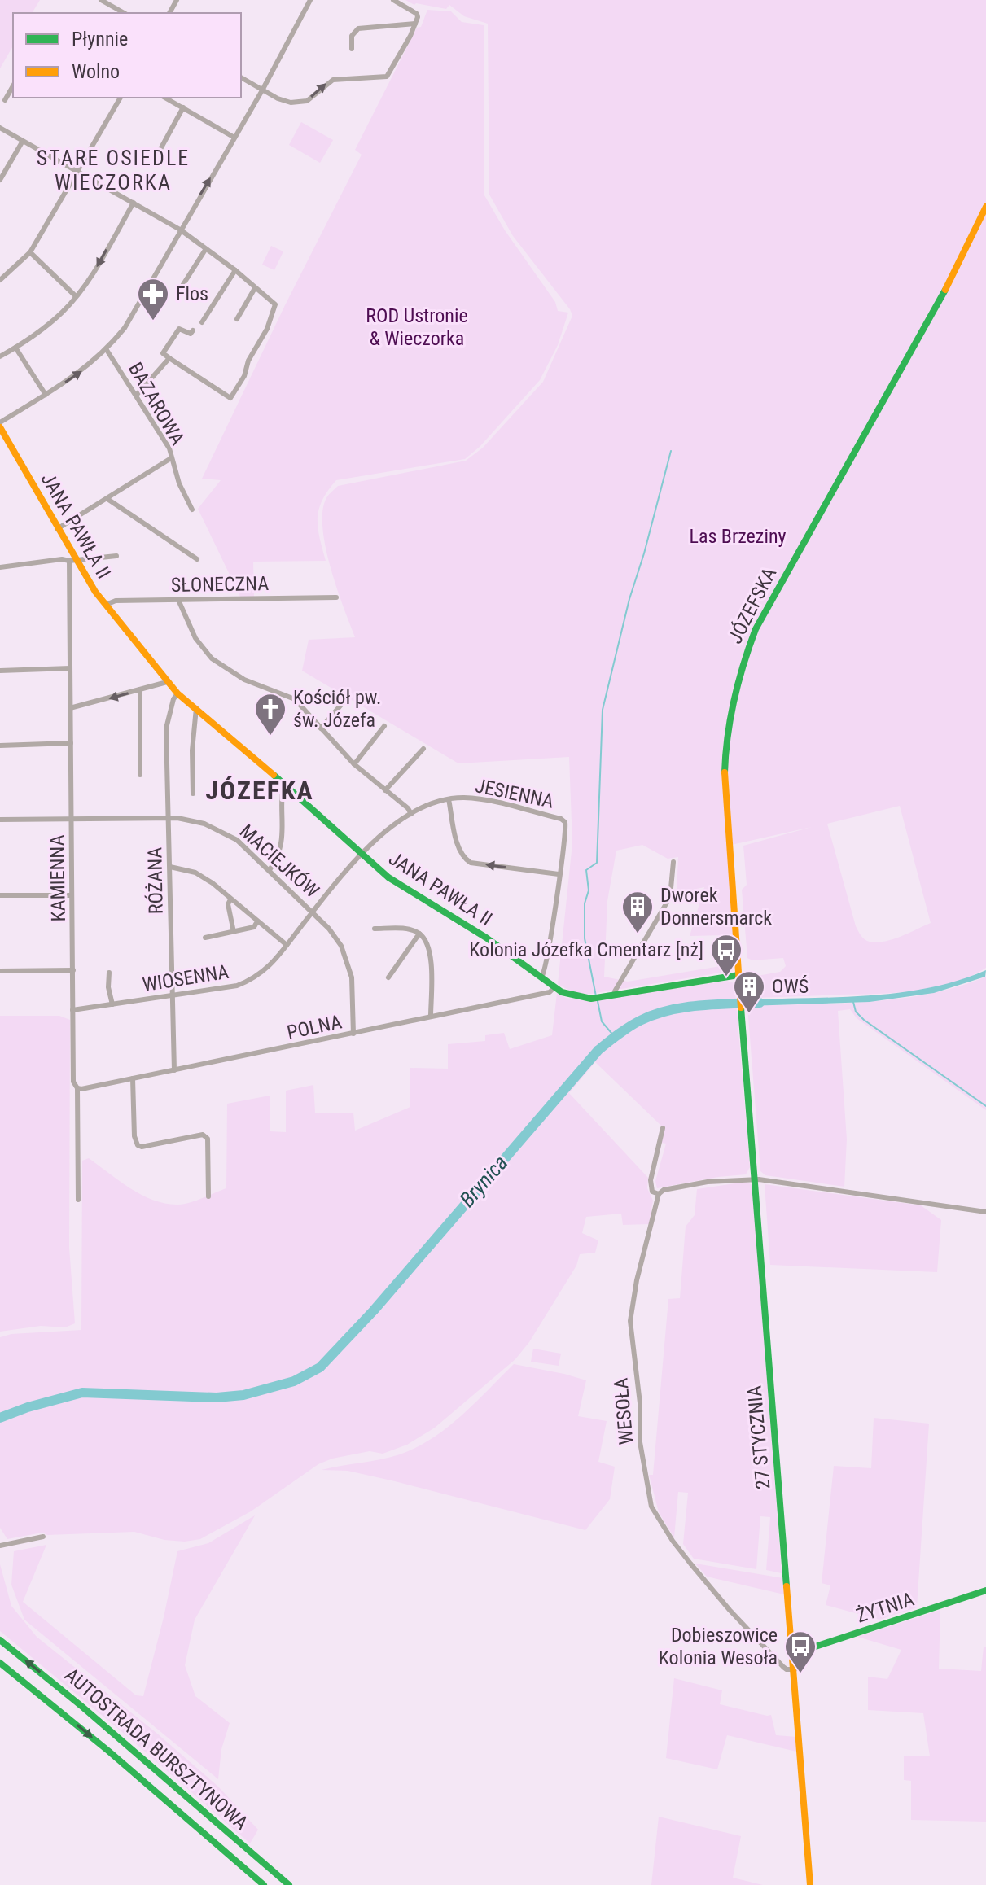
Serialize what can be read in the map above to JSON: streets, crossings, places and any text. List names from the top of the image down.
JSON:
{
  "streets": {
    "main road": [
      "JANA PAWŁA II",
      "JÓZEFSKA",
      "27 STYCZNIA",
      "ŻYTNIA",
      "AUTOSTRADA BURSZTYNOWA"
    ],
    "street": [
      "BAZAROWA",
      "SŁONECZNA",
      "JESIENNA",
      "MACIEJKÓW",
      "KAMIENNA",
      "RÓŻANA",
      "WIOSENNA",
      "POLNA",
      "WESOŁA"
    ]
  },
  "crossings": [
    ["JANA PAWŁA II", "SŁONECZNA"],
    ["JANA PAWŁA II", "JÓZEFSKA"],
    ["JANA PAWŁA II", "JESIENNA"],
    ["JANA PAWŁA II", "KAMIENNA"],
    ["JANA PAWŁA II", "RÓŻANA"],
    ["JANA PAWŁA II", "WIOSENNA"],
    ["JANA PAWŁA II", "POLNA"],
    ["JÓZEFSKA", "27 STYCZNIA"],
    ["JESIENNA", "WIOSENNA"],
    ["MACIEJKÓW", "KAMIENNA"],
    ["MACIEJKÓW", "RÓŻANA"],
    ["MACIEJKÓW", "WIOSENNA"],
    ["MACIEJKÓW", "POLNA"],
    ["KAMIENNA", "WIOSENNA"],
    ["KAMIENNA", "POLNA"],
    ["RÓŻANA", "WIOSENNA"],
    ["RÓŻANA", "POLNA"],
    ["WESOŁA", "27 STYCZNIA"],
    ["27 STYCZNIA", "ŻYTNIA"]
  ],
  "districts": ["STARE OSIEDLE WIECZORKA", "JÓZEFKA"],
  "water": ["Brynica"],
  "parks": ["ROD Ustronie & Wieczorka", "Las Brzeziny"],
  "places": {
    "pharmacy": ["Flos"],
    "church": ["Kościół pw. św. Józefa"],
    "building": ["Dworek Donnersmarck", "OWŚ"],
    "bus stop": ["Kolonia Józefka Cmentarz [nż]", "Dobieszowice Kolonia Wesoła"]
  },
  "legend": ["Płynnie", "Wolno"]
}
